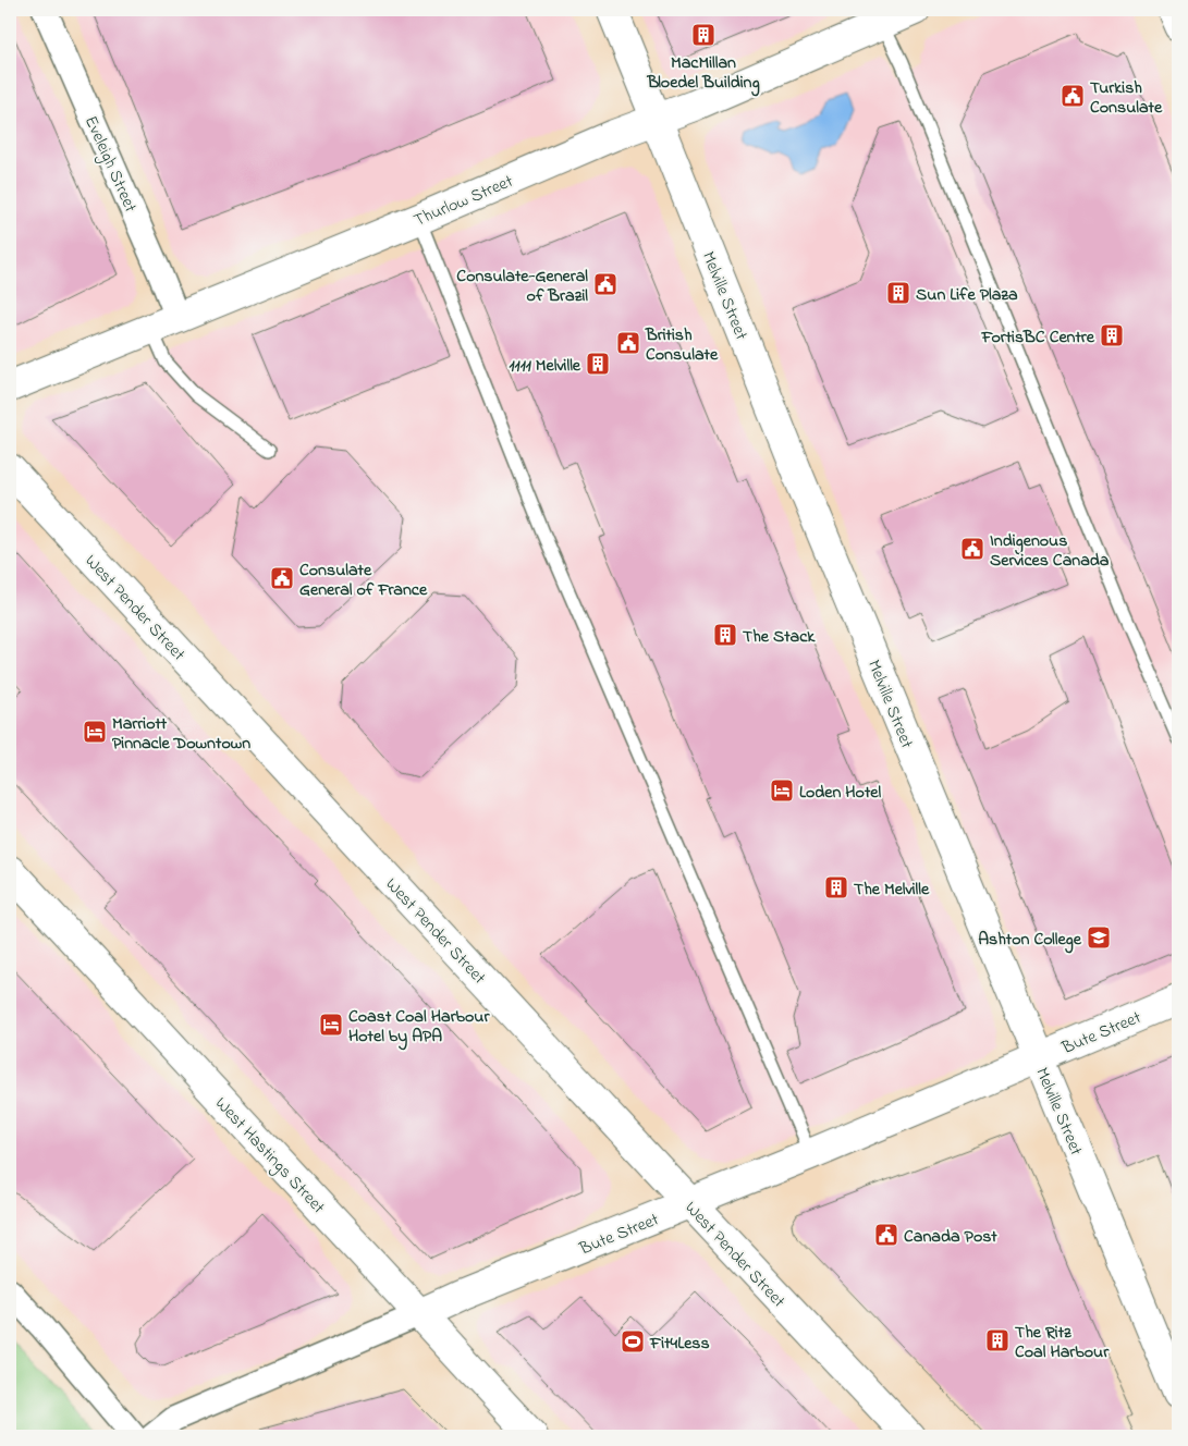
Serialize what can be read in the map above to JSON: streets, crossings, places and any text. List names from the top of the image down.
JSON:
{
  "streets": {
    "main road": [
      "Thurlow Street",
      "Melville Street",
      "West Pender Street",
      "Bute Street",
      "West Hastings Street"
    ],
    "street": ["Eveleigh Street"]
  },
  "crossings": [
    ["Eveleigh Street", "Thurlow Street"],
    ["Thurlow Street", "Melville Street"],
    ["Melville Street", "Bute Street"],
    ["West Pender Street", "Bute Street"],
    ["Bute Street", "West Hastings Street"]
  ],
  "places": {
    "building": [
      "MacMillan Bloedel Building",
      "Sun Life Plaza",
      "FortisBC Centre",
      "1111 Melville",
      "The Stack",
      "The Melville",
      "The Ritz Coal Harbour"
    ],
    "public building": [
      "Turkish Consulate",
      "Consulate-General of Brazil",
      "British Consulate",
      "Indigenous Services Canada",
      "Consulate General of France",
      "Canada Post"
    ],
    "hotel": ["Marriott Pinnacle Downtown", "Loden Hotel", "Coast Coal Harbour Hotel by APA"],
    "school or university": ["Ashton College"],
    "sports": ["Fit4Less"]
  }
}
